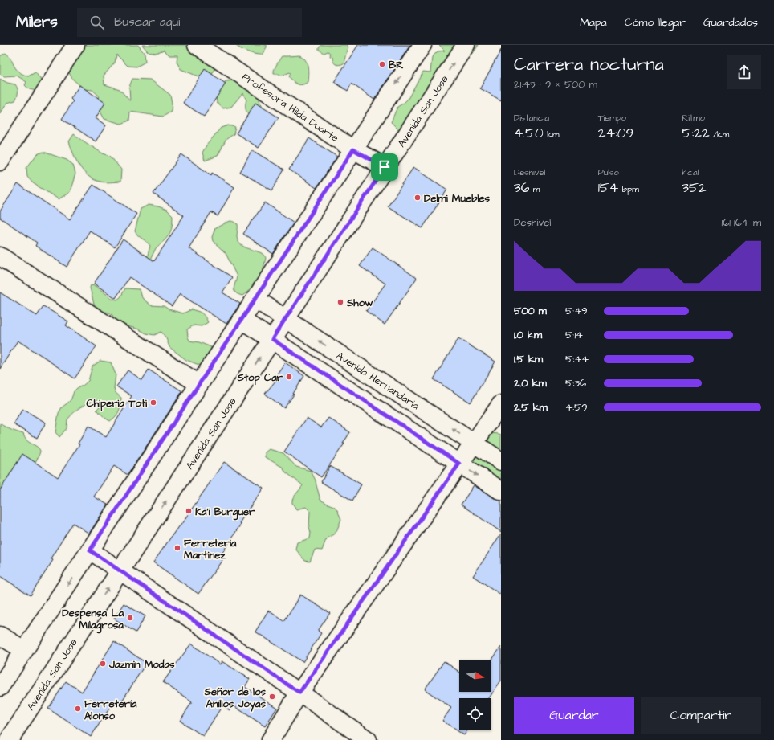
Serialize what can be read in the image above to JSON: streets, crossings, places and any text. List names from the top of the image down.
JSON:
{
  "streets": {
    "street": ["Profesora Hilda Duarte", "Avenida San José", "Avenida Hernandaria"]
  },
  "crossings": [
    ["Profesora Hilda Duarte", "Avenida San José"],
    ["Avenida San José", "Avenida Hernandaria"]
  ],
  "places": [
    "BR",
    "Delmi Muebles",
    "Show",
    "Stop Car",
    "Chiperia Toti",
    "Ka'i Burguer",
    "Ferreteria Martinez",
    "Despensa La Milagrosa",
    "Jazmin Modas",
    "Señor de los Anillos Joyas",
    "Ferretería Alonso"
  ],
  "north": "right",
  "page": {
    "header": "Milers",
    "search": "Buscar aquí",
    "nav": ["Mapa", "Cómo llegar", "Guardados"],
    "heading": ["Carrera nocturna", "21:43 · 9 × 500 m"],
    "stats": [
      ["Distancia", "4.50 km"],
      ["Tiempo", "24:09"],
      ["Ritmo", "5:22 /km"],
      ["Desnivel", "36 m"],
      ["Pulso", "154 bpm"],
      ["kcal", "352"]
    ],
    "chart": ["Desnivel", "161–164 m"],
    "list": [
      {
        "name": "500 m",
        "note": "5:49"
      },
      {
        "name": "1.0 km",
        "note": "5:14"
      },
      {
        "name": "1.5 km",
        "note": "5:44"
      },
      {
        "name": "2.0 km",
        "note": "5:36"
      },
      {
        "name": "2.5 km",
        "note": "4:59"
      }
    ],
    "buttons": ["Guardar", "Compartir"]
  }
}
